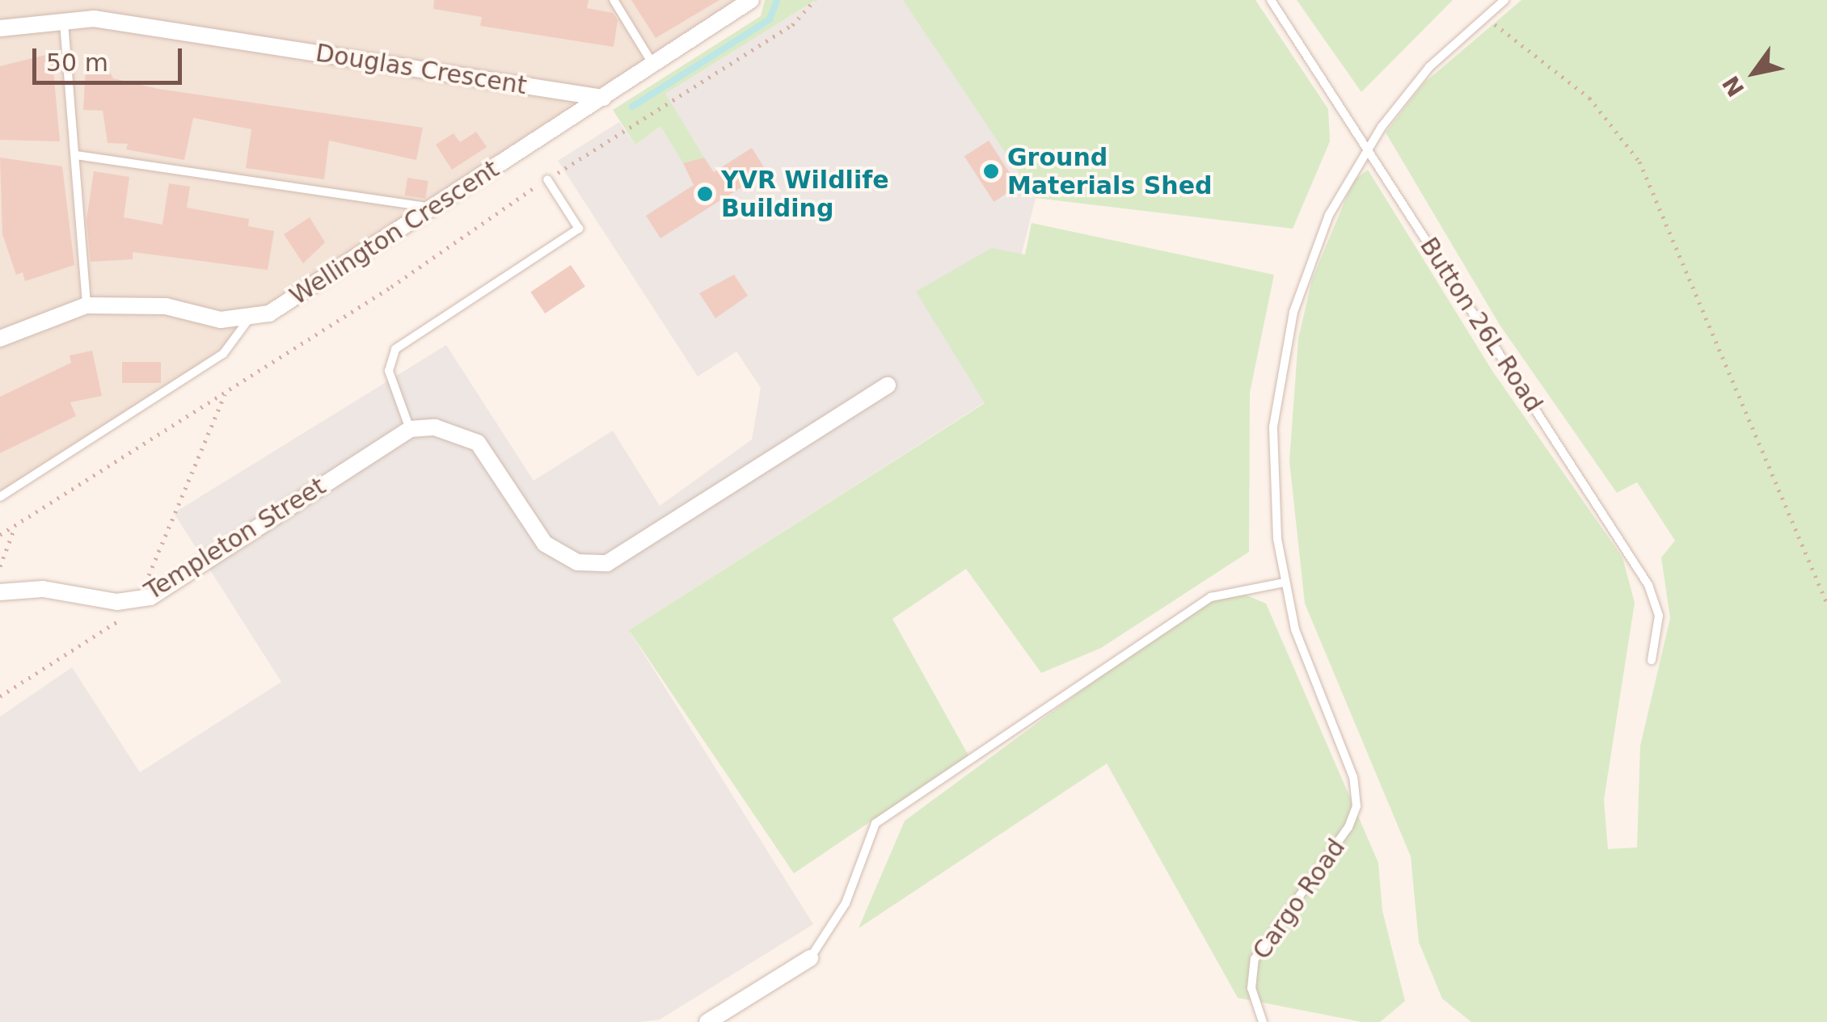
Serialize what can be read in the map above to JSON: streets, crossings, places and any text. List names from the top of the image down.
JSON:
{
  "streets": {
    "street": ["Douglas Crescent", "Wellington Crescent", "Templeton Street"],
    "lane": ["Button 26L Road", "Cargo Road"]
  },
  "crossings": [
    ["Douglas Crescent", "Wellington Crescent"]
  ],
  "places": ["Ground Materials Shed", "YVR Wildlife Building"],
  "scale_bar": "50 m",
  "north": "bottom left"
}
